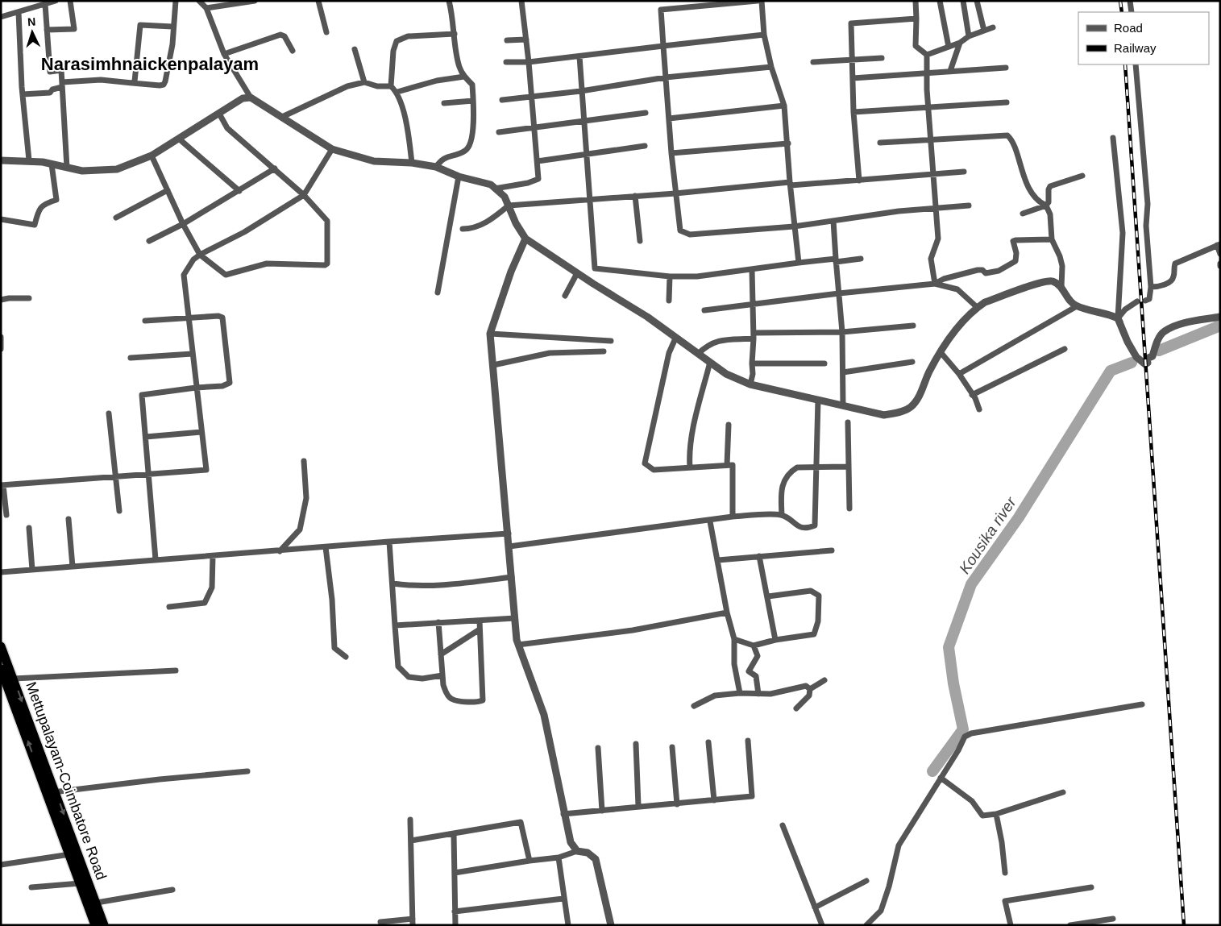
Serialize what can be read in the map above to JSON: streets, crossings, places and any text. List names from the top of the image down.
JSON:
{
  "streets": {
    "highway": ["Mettupalayam-Coimbatore Road"]
  },
  "districts": ["Narasimhnaickenpalayam"],
  "water": ["Kousika river"],
  "legend": ["Road", "Railway"],
  "north": "top"
}
